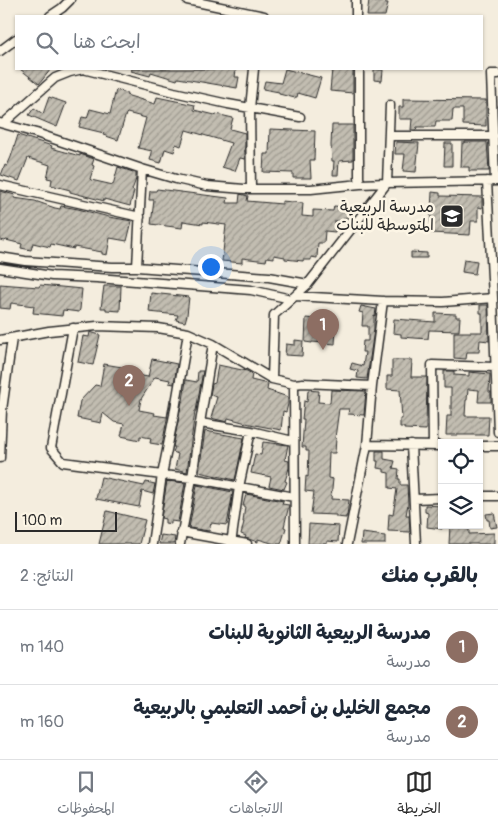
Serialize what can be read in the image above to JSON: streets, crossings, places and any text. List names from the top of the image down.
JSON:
{
  "places": {
    "school or university": ["مدرسة الربيعية المتوسطة للبنات"]
  },
  "scale_bar": "100 m",
  "page": {
    "search": "ابحث هنا",
    "pins": ["1", "2"],
    "scale": "100 m",
    "heading": ["بالقرب منك", "النتائج: 2"],
    "list": [
      {
        "mark": "1",
        "name": "مدرسة الربيعية الثانوية للبنات",
        "note": "مدرسة",
        "value": "140 m"
      },
      {
        "mark": "2",
        "name": "مجمع الخليل بن أحمد التعليمي بالربيعية",
        "note": "مدرسة",
        "value": "160 m"
      }
    ],
    "nav": ["الخريطة", "الاتجاهات", "المحفوظات"]
  }
}
